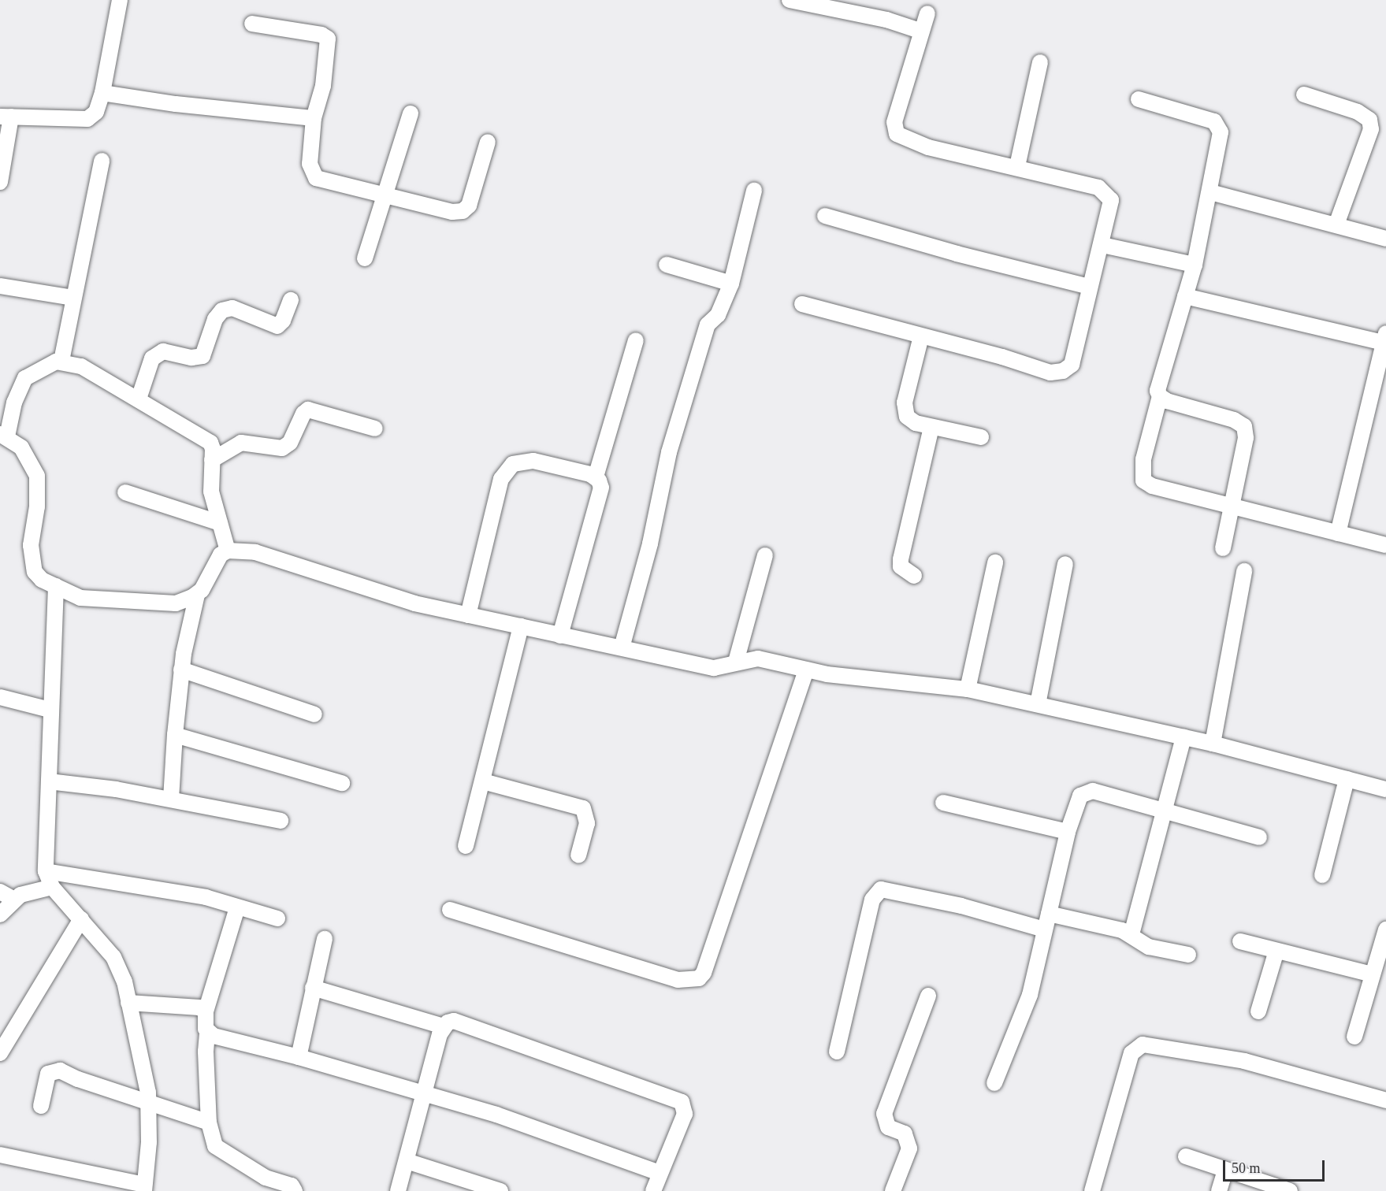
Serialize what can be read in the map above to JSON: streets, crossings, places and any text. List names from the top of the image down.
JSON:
{
  "scale_bar": "50 m"
}
